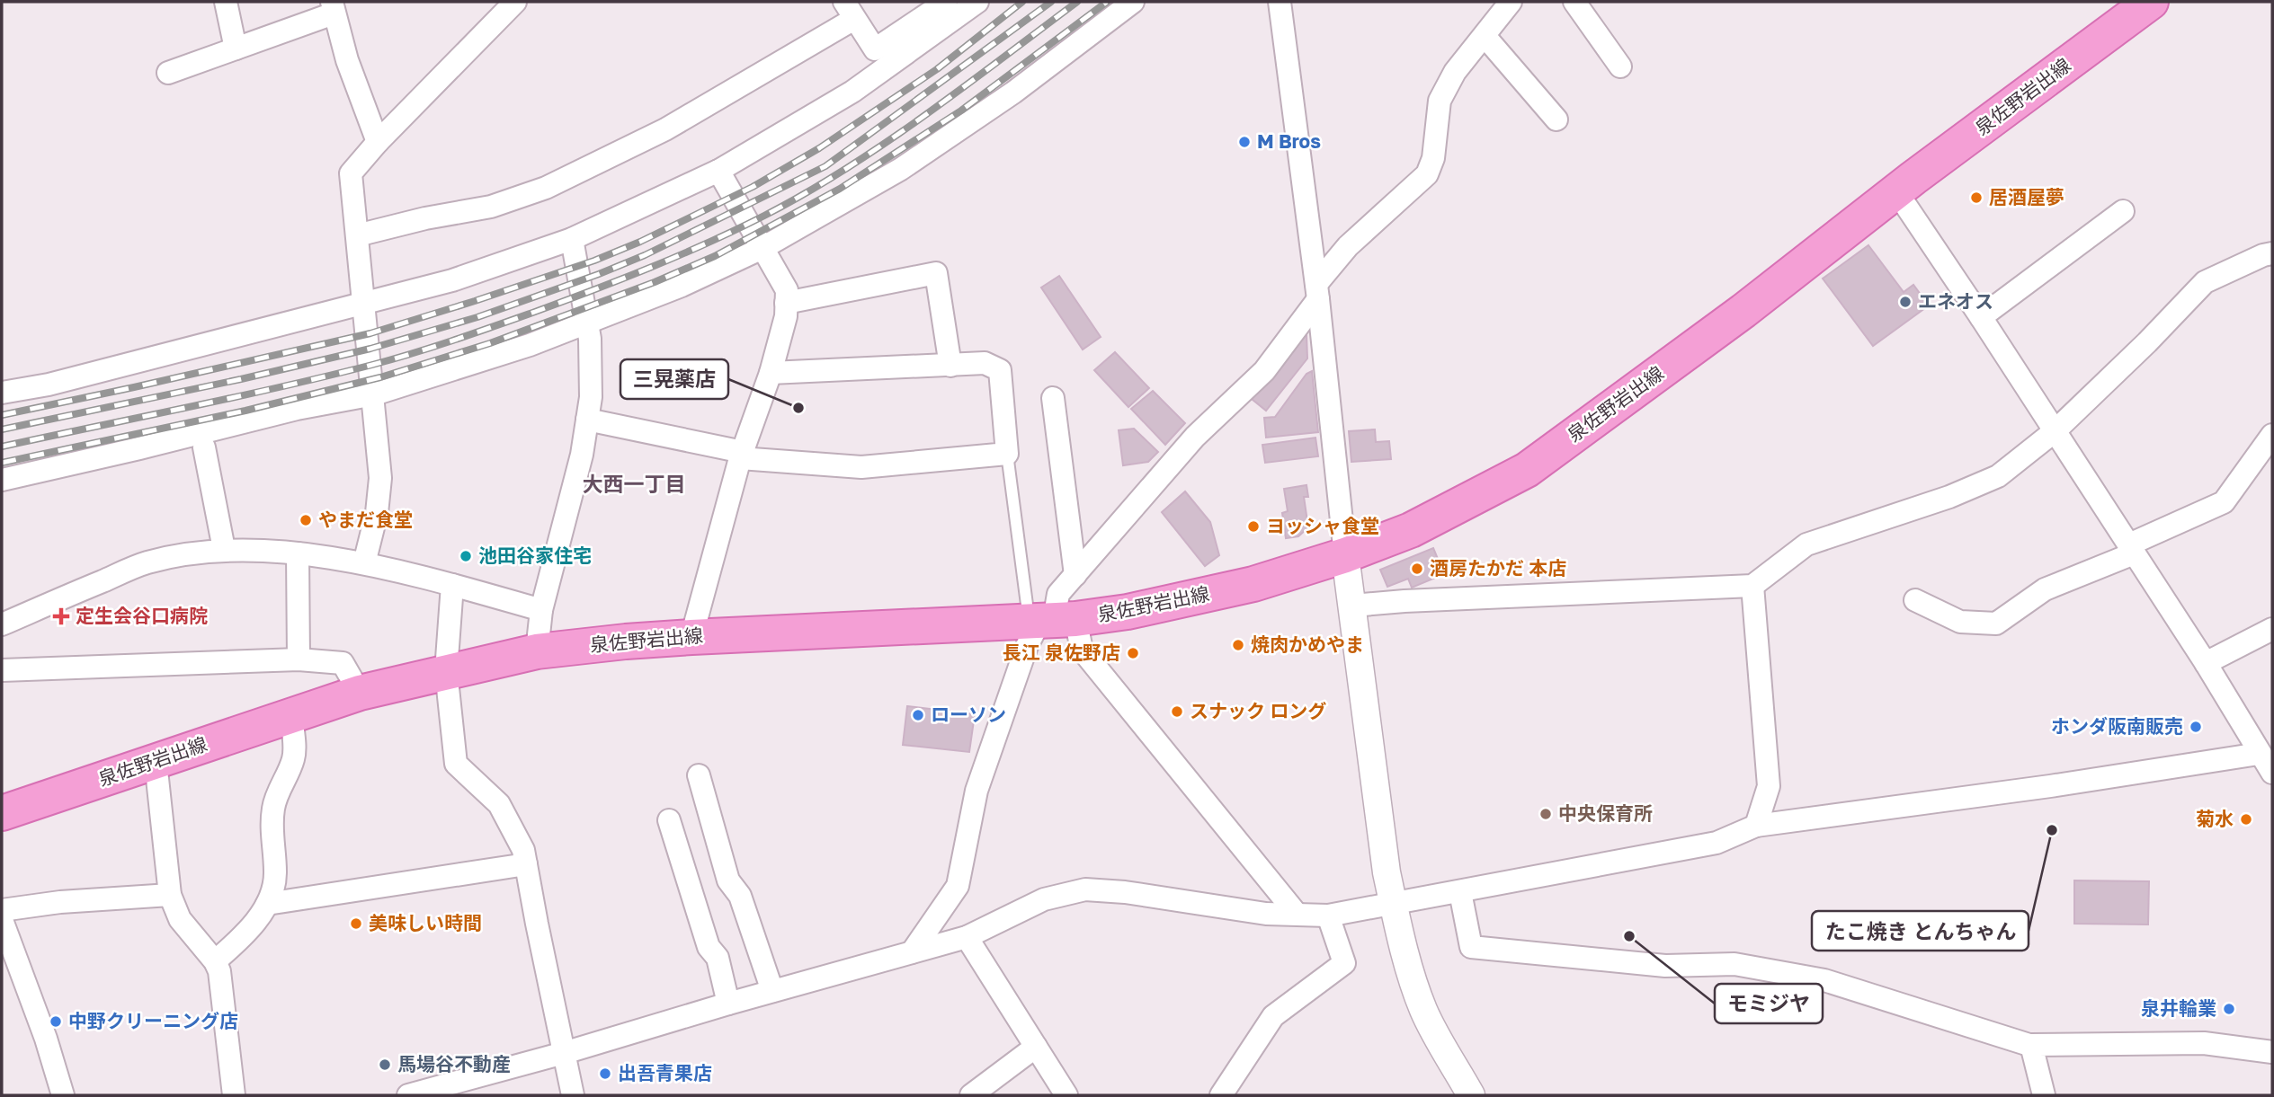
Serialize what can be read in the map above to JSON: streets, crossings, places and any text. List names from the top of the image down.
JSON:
{
  "streets": {
    "main road": ["泉佐野岩出線"]
  },
  "districts": ["大西一丁目"],
  "places": {
    "other": [
      "M Bros",
      "居酒屋夢",
      "エネオス",
      "三晃薬店",
      "やまだ食堂",
      "ヨッシャ食堂",
      "池田谷家住宅",
      "酒房たかだ 本店",
      "焼肉かめやま",
      "長江 泉佐野店",
      "スナック ロング",
      "ローソン",
      "ホンダ阪南販売",
      "中央保育所",
      "菊水",
      "たこ焼き とんちゃん",
      "美味しい時間",
      "モミジヤ",
      "泉井輪業",
      "中野クリーニング店",
      "馬場谷不動産",
      "出吾青果店"
    ],
    "health": ["定生会谷口病院"]
  }
}
